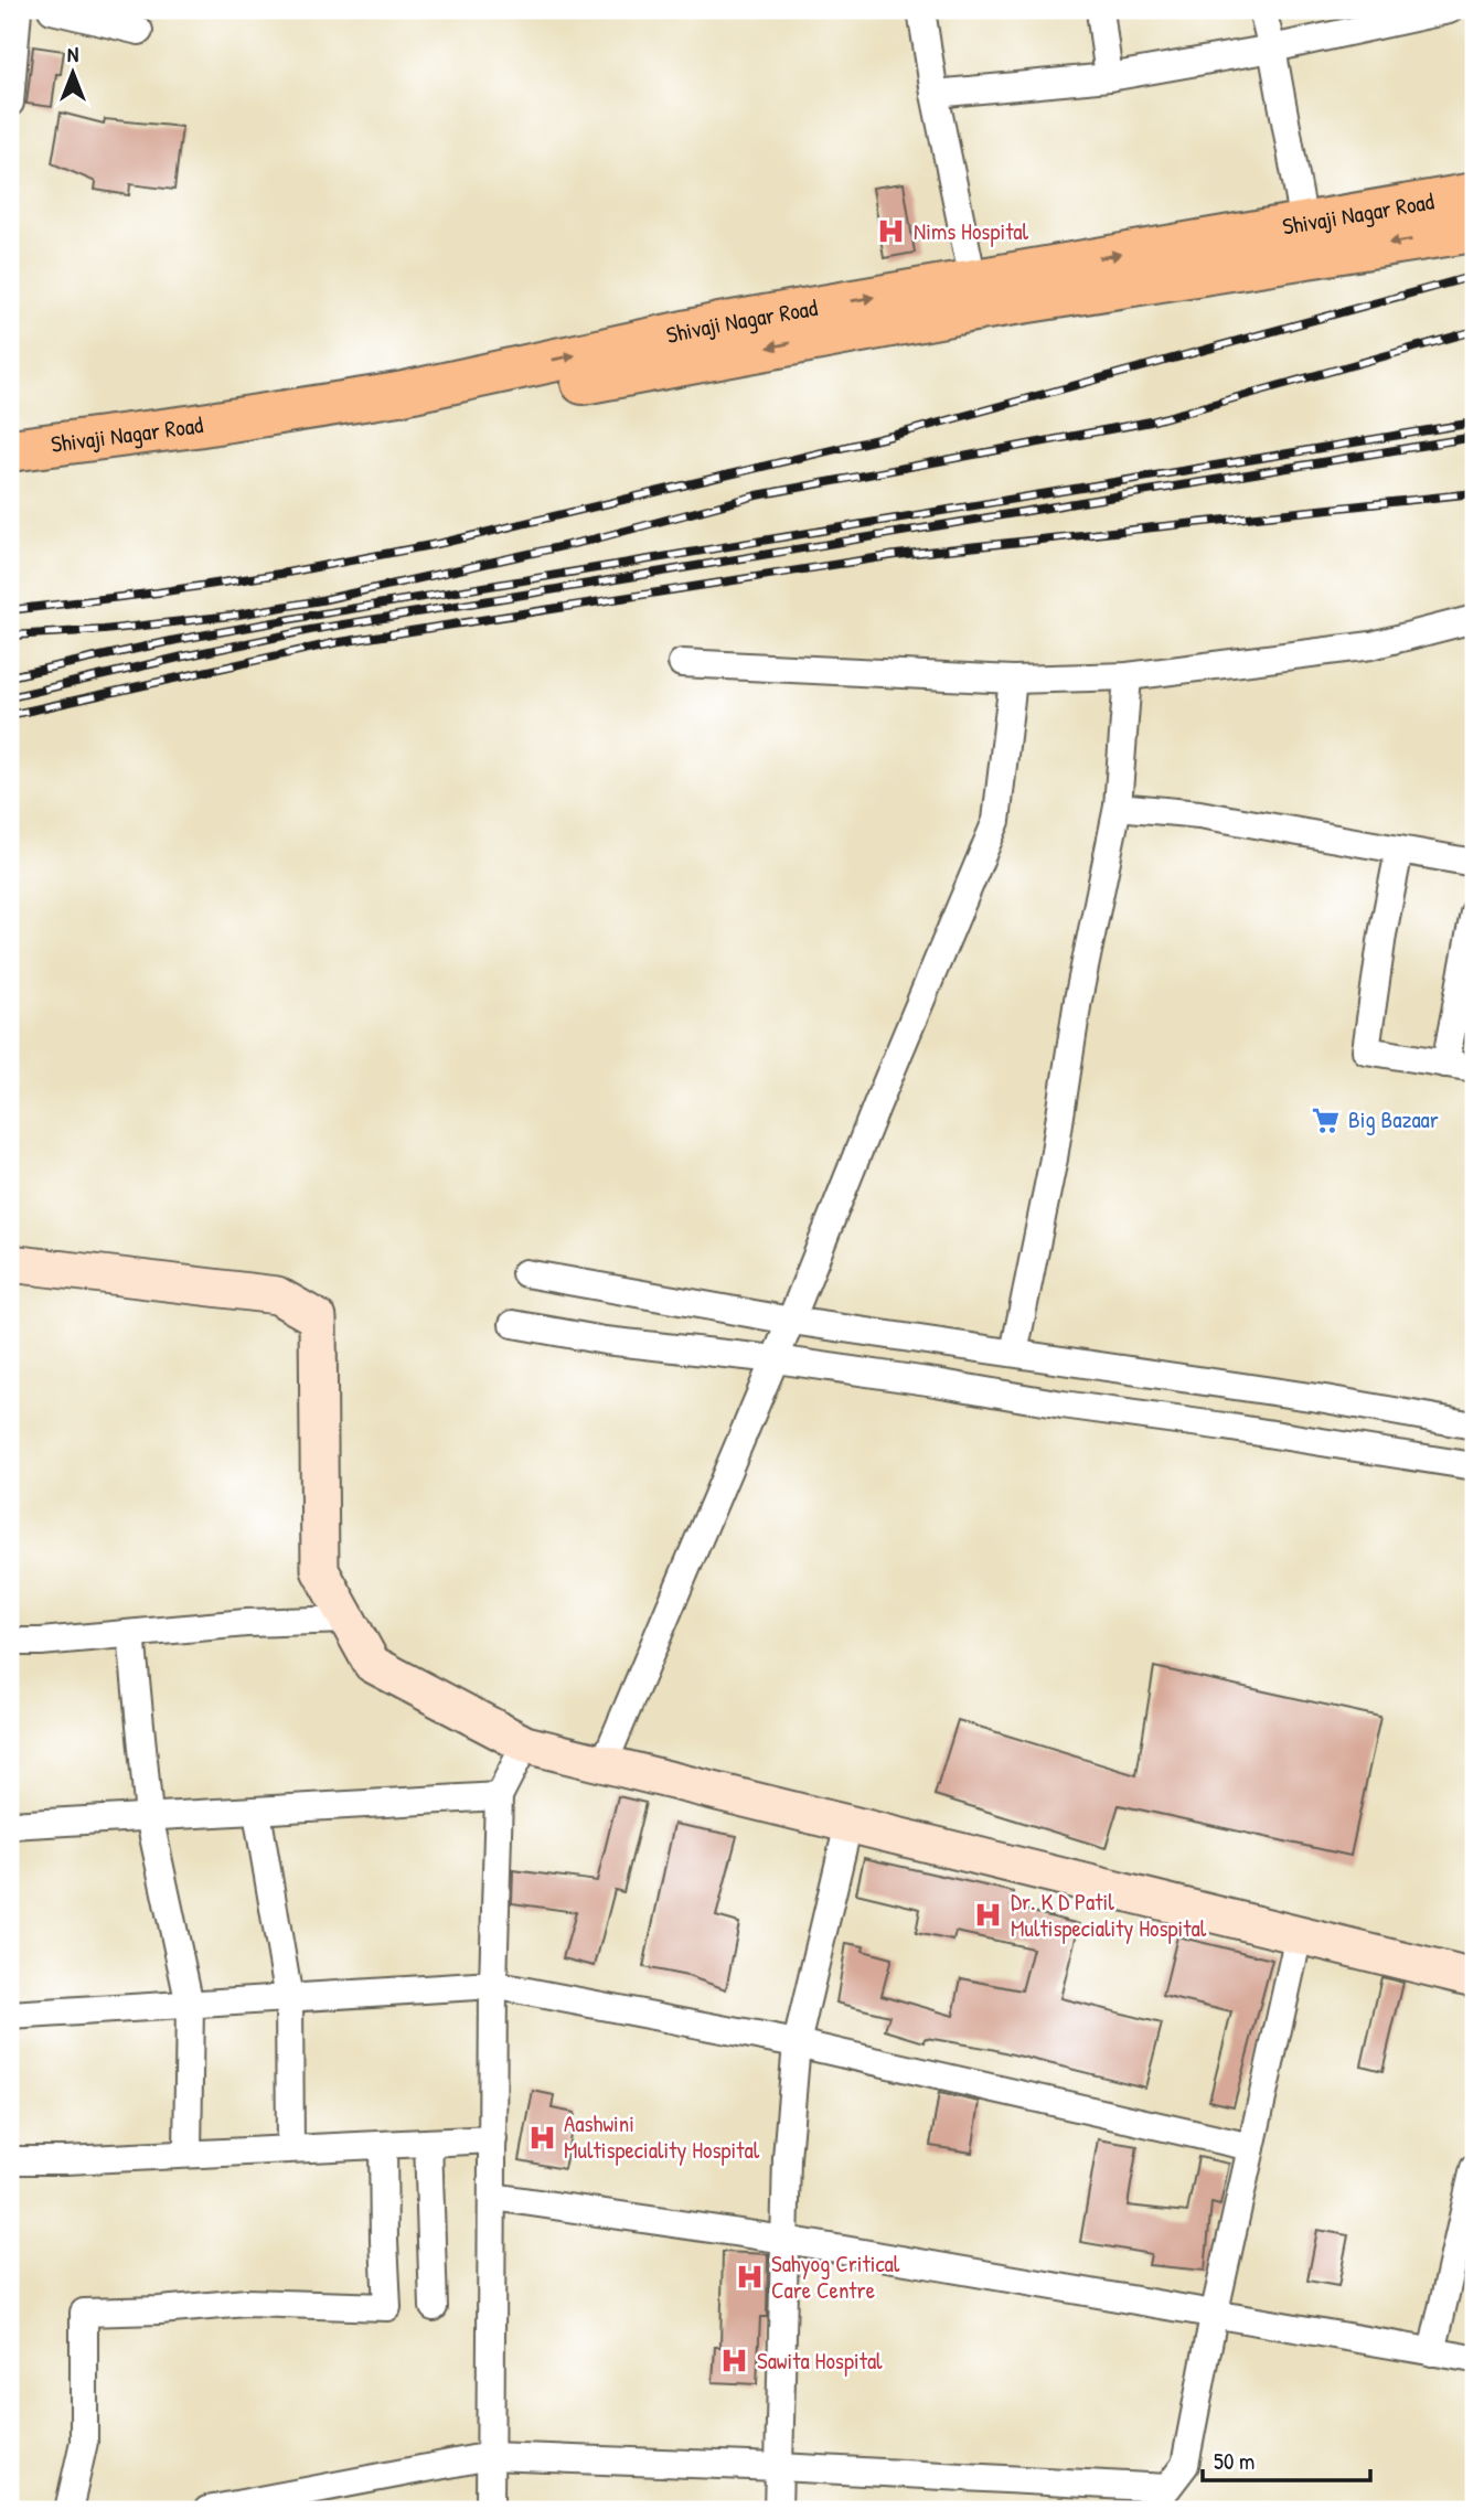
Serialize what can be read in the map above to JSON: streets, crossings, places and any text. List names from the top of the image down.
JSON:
{
  "streets": {
    "main road": ["Shivaji Nagar Road"]
  },
  "places": {
    "hospital": [
      "Nims Hospital",
      "Dr. K D Patil Multispeciality Hospital",
      "Aashwini Multispeciality Hospital",
      "Sahyog Critical Care Centre",
      "Sawita Hospital"
    ],
    "supermarket": ["Big Bazaar"]
  },
  "scale_bar": "50 m",
  "north": "top"
}
